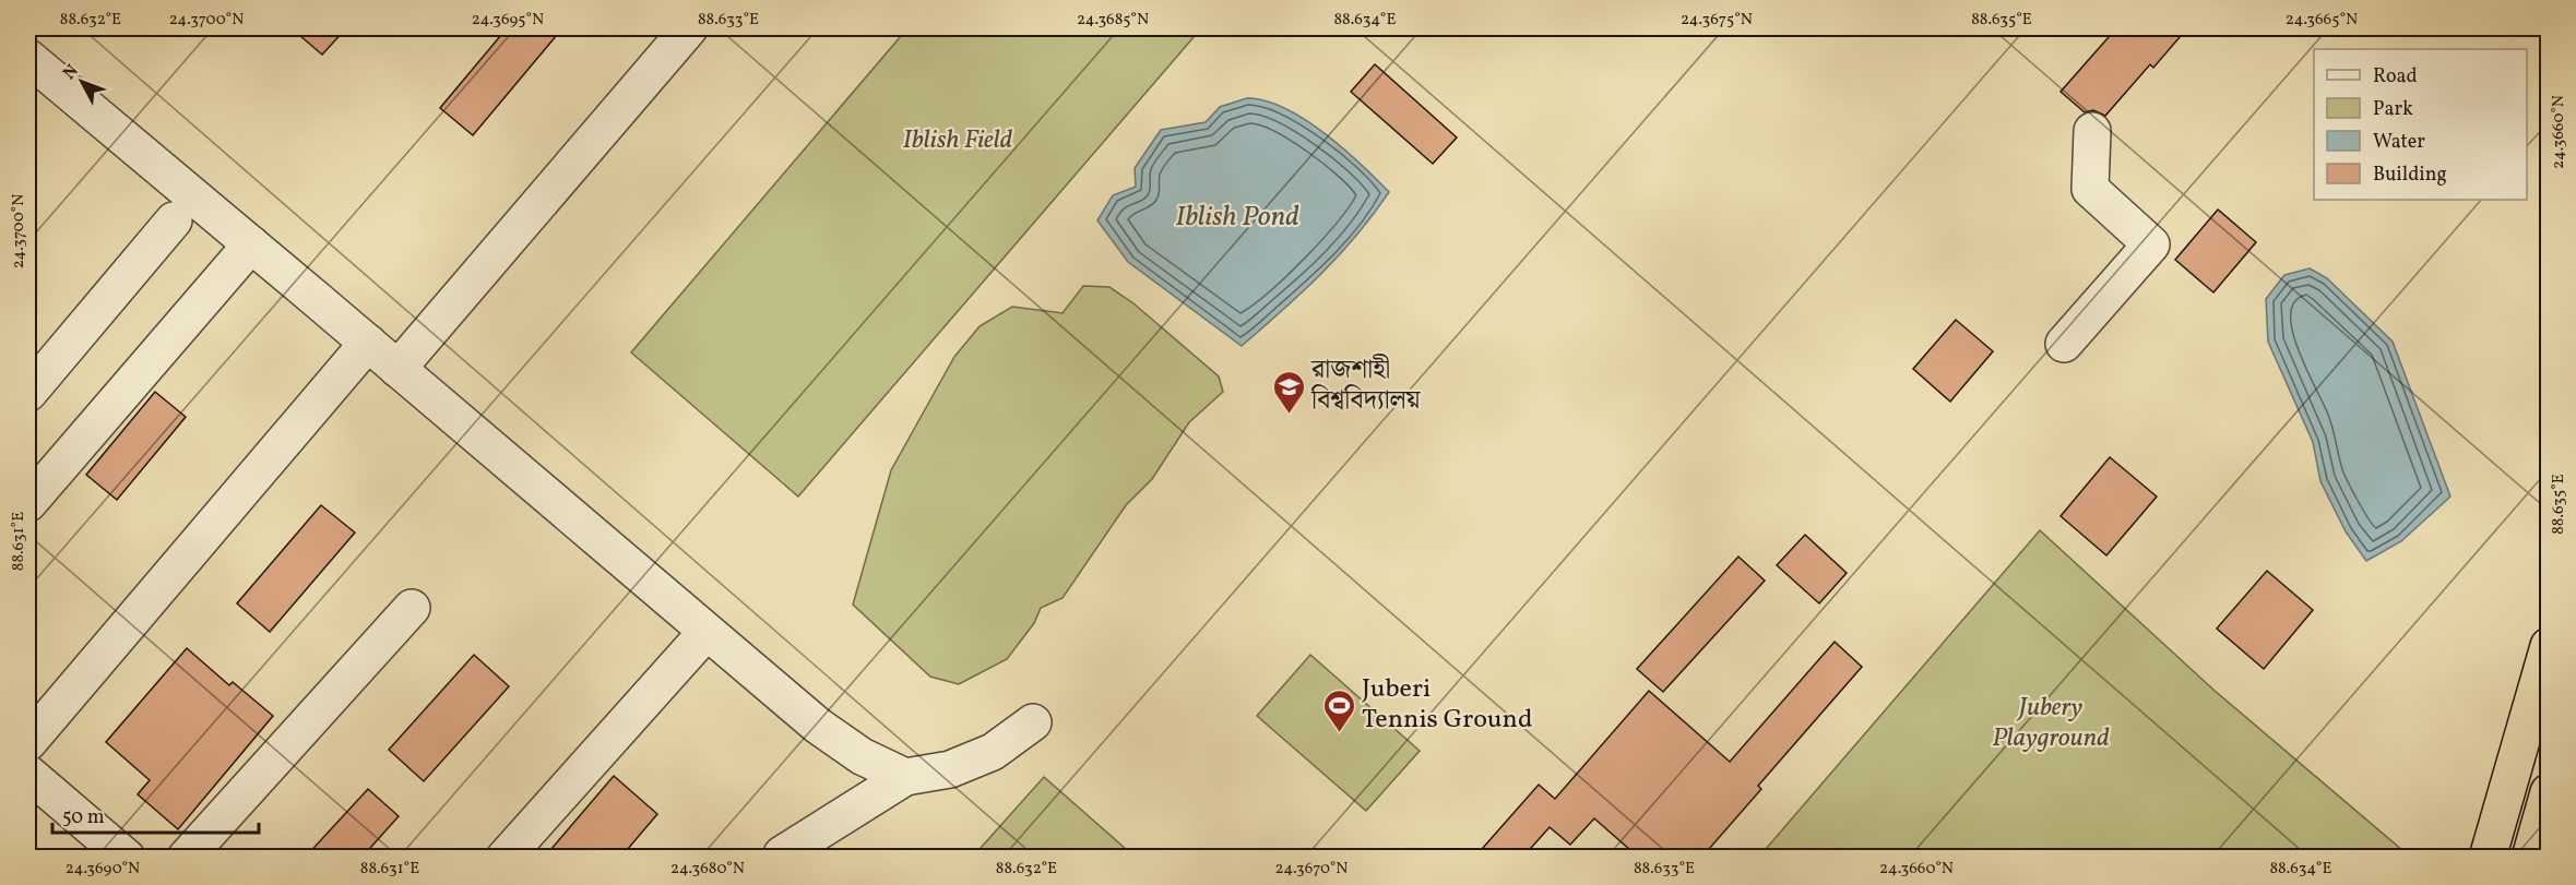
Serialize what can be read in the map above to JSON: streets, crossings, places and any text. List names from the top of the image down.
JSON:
{
  "water": ["Iblish Pond"],
  "parks": ["Iblish Field", "Jubery Playground"],
  "places": {
    "school or university": ["রাজশাহী বিশ্ববিদ্যালয়"],
    "sports": ["Juberi Tennis Ground"]
  },
  "legend": [
    "Road",
    "Park",
    "Water",
    "Building"
  ],
  "scale_bar": "50 m",
  "north": "top left",
  "coordinates": [
    "88.632°E",
    "24.3700°N",
    "24.3695°N",
    "88.633°E",
    "24.3685°N",
    "88.634°E",
    "24.3675°N",
    "88.635°E",
    "24.3665°N",
    "24.3660°N",
    "88.631°E",
    "24.3690°N",
    "24.3680°N",
    "24.3670°N"
  ]
}
